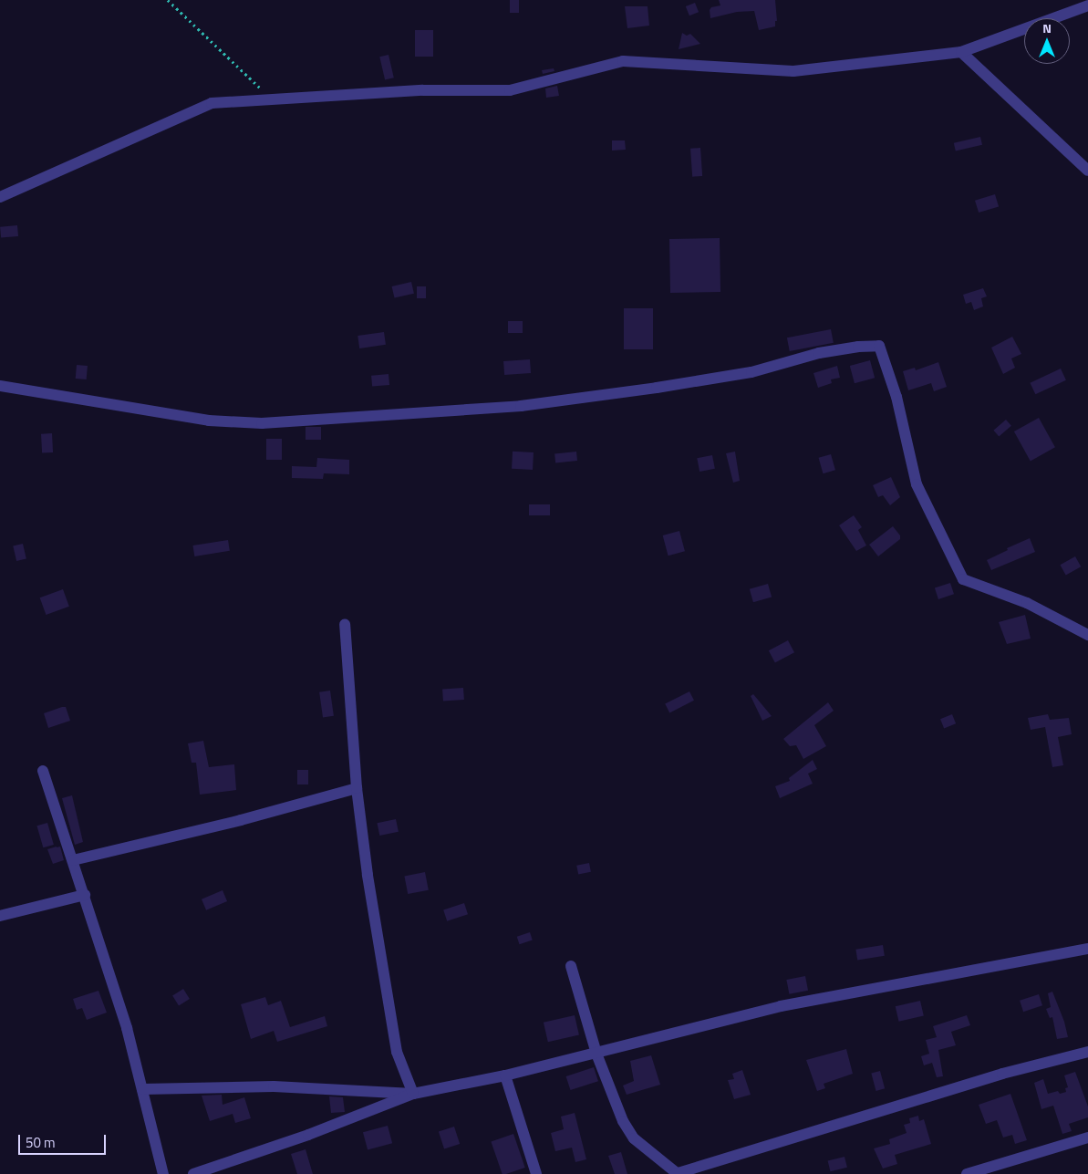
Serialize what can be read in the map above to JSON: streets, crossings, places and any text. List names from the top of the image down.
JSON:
{
  "scale_bar": "50 m",
  "north": "top"
}
